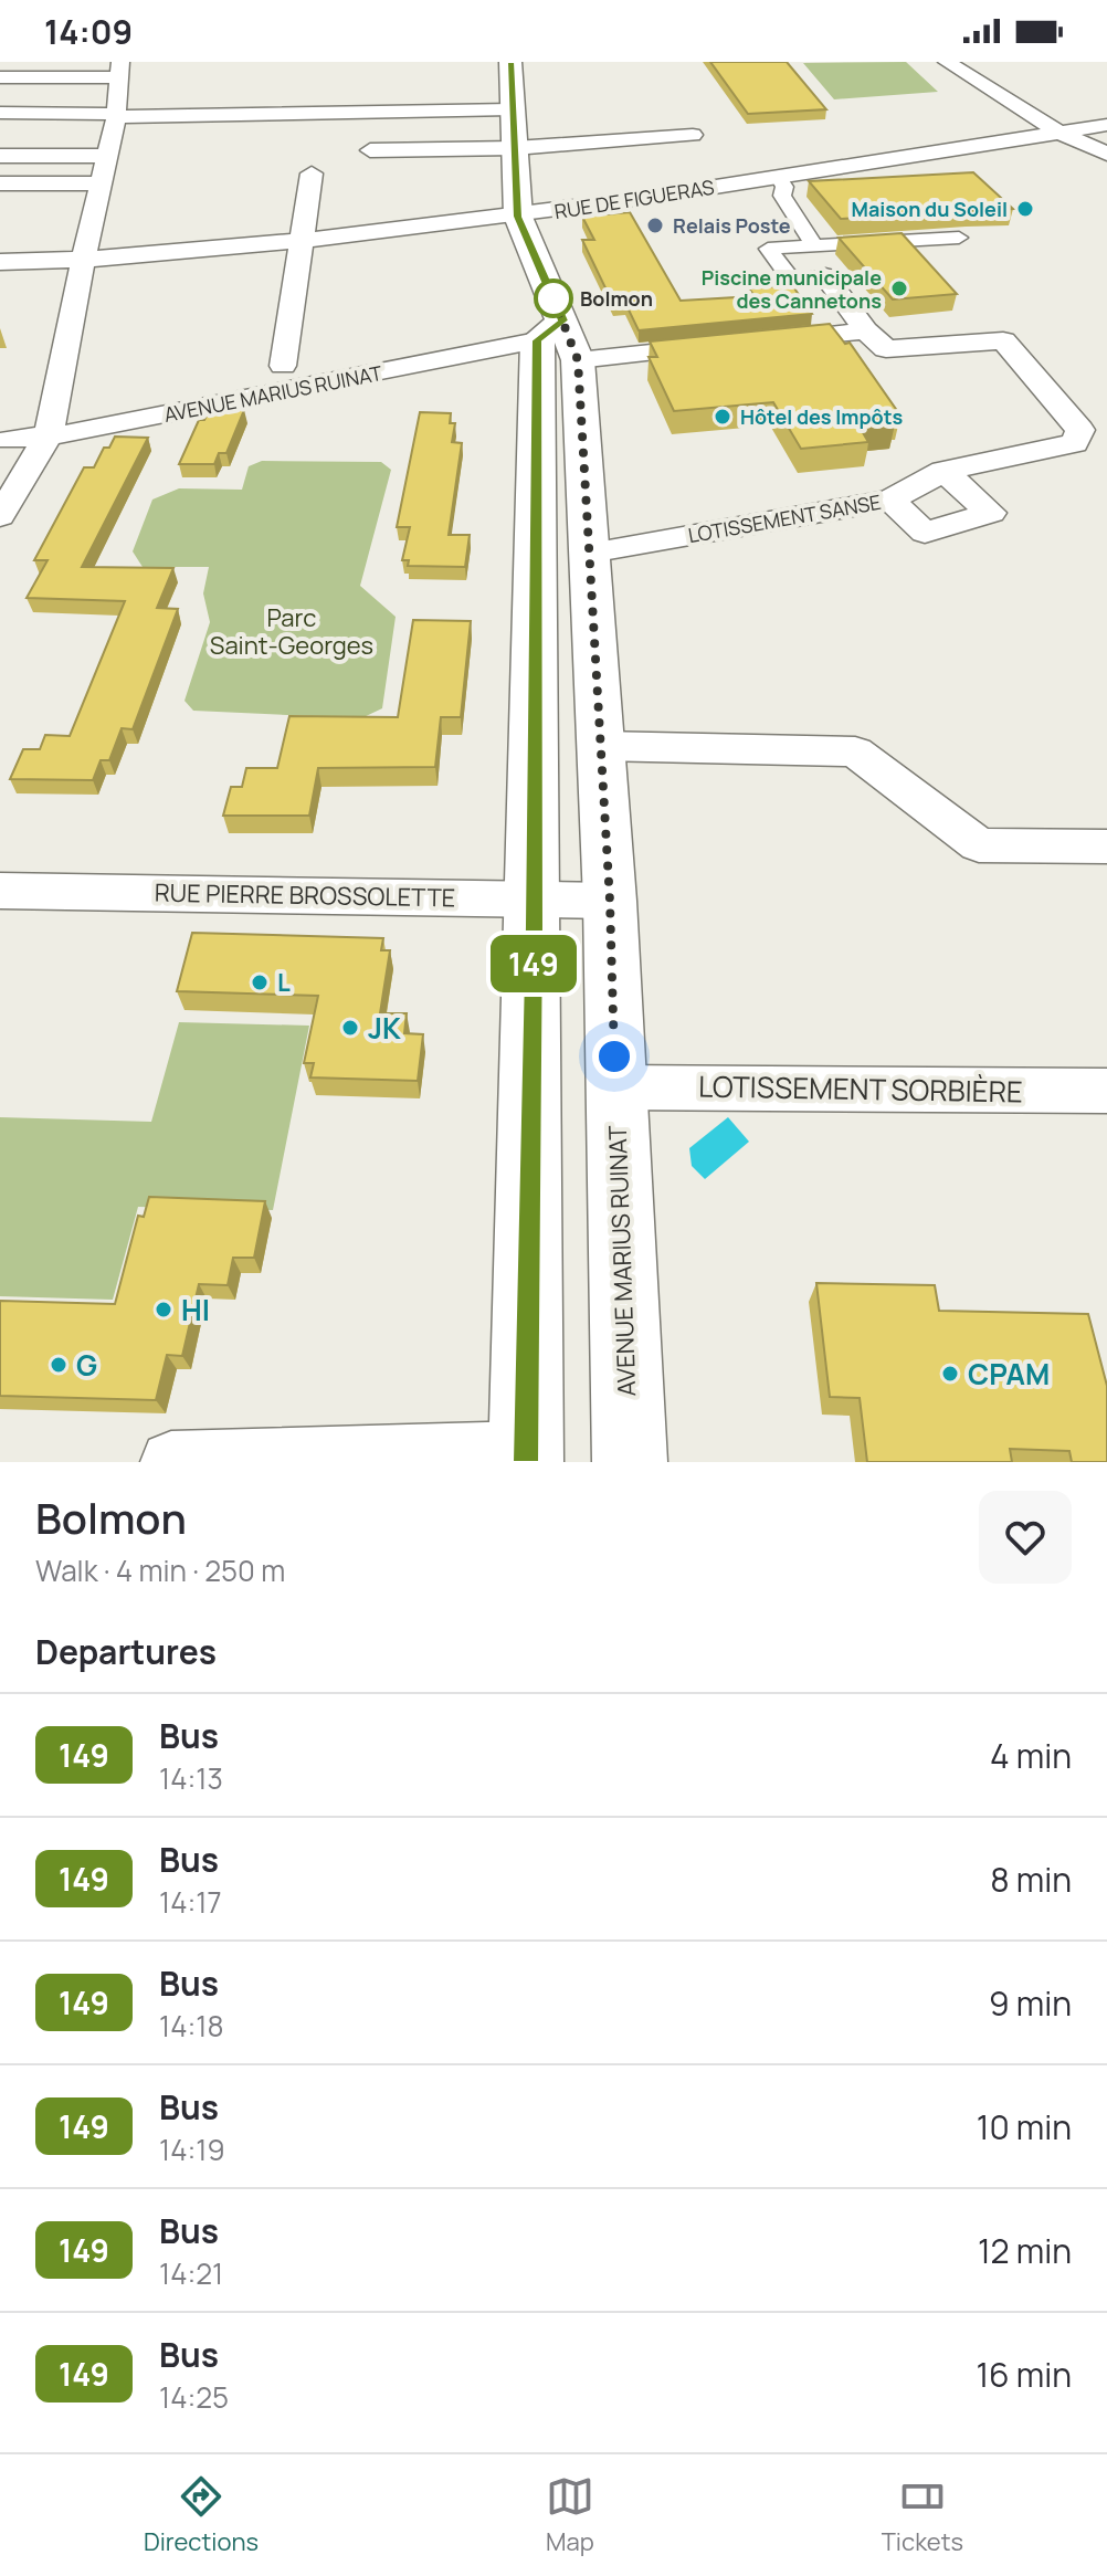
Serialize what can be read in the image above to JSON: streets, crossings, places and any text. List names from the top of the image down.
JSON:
{
  "streets": {
    "street": [
      "RUE DE FIGUERAS",
      "AVENUE MARIUS RUINAT",
      "LOTISSEMENT SANSE",
      "RUE PIERRE BROSSOLETTE",
      "LOTISSEMENT SORBIÈRE"
    ]
  },
  "crossings": [
    ["RUE DE FIGUERAS", "AVENUE MARIUS RUINAT"],
    ["AVENUE MARIUS RUINAT", "LOTISSEMENT SANSE"],
    ["AVENUE MARIUS RUINAT", "RUE PIERRE BROSSOLETTE"],
    ["AVENUE MARIUS RUINAT", "LOTISSEMENT SORBIÈRE"]
  ],
  "parks": ["Parc Saint-Georges"],
  "places": [
    "Maison du Soleil",
    "Relais Poste",
    "Piscine municipale des Cannetons",
    "Bolmon",
    "Hôtel des Impôts",
    "L",
    "JK",
    "HI",
    "G",
    "CPAM"
  ],
  "lines": ["bus line 149"],
  "page": {
    "status": "14:09",
    "on_map": "149",
    "heading": [
      ["Bolmon", "Walk · 4 min · 250 m"],
      "Departures"
    ],
    "list": [
      {
        "mark": "149",
        "name": "Bus",
        "note": "14:13",
        "value": "4 min"
      },
      {
        "mark": "149",
        "name": "Bus",
        "note": "14:17",
        "value": "8 min"
      },
      {
        "mark": "149",
        "name": "Bus",
        "note": "14:18",
        "value": "9 min"
      },
      {
        "mark": "149",
        "name": "Bus",
        "note": "14:19",
        "value": "10 min"
      },
      {
        "mark": "149",
        "name": "Bus",
        "note": "14:21",
        "value": "12 min"
      },
      {
        "mark": "149",
        "name": "Bus",
        "note": "14:25",
        "value": "16 min"
      }
    ],
    "tabs": ["Directions", "Map", "Tickets"]
  }
}
